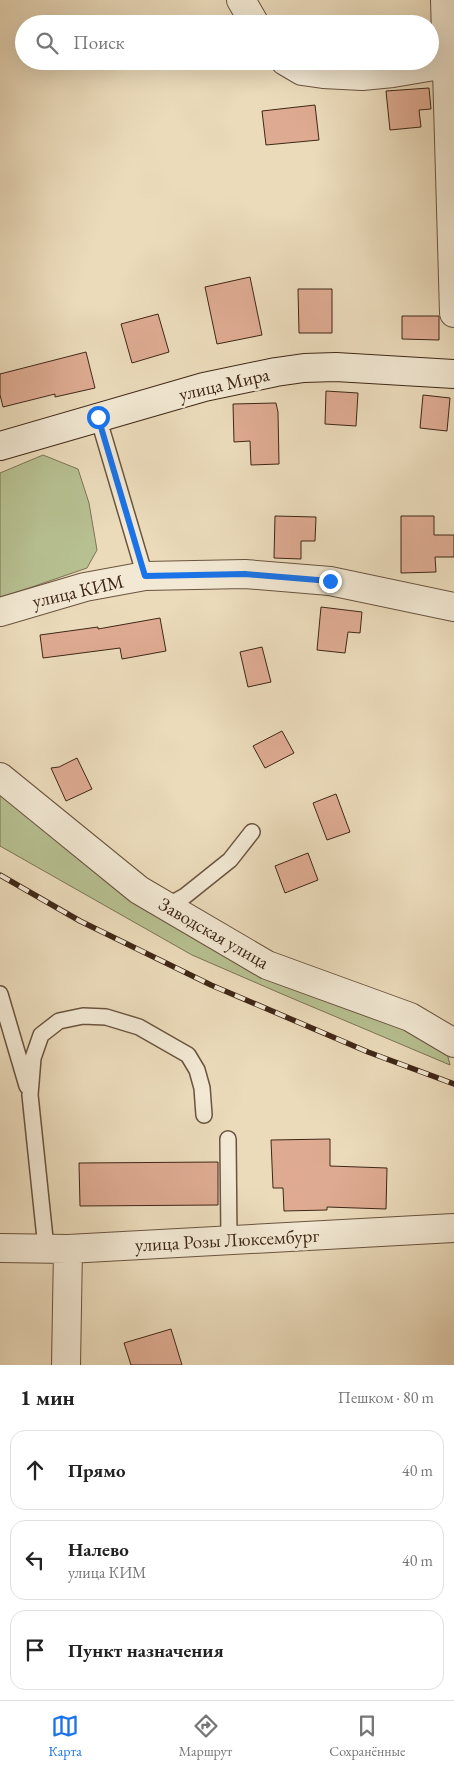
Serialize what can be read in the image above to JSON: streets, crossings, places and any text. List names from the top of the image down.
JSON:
{
  "streets": {
    "street": [
      "улица Мира",
      "улица КИМ",
      "Заводская улица",
      "улица Розы Люксембург"
    ]
  },
  "page": {
    "search": "Поиск",
    "heading": ["1 мин", "Пешком · 80 m"],
    "list": [
      ["Прямо", "40 m"],
      ["Налево", "улица КИМ", "40 m"],
      "Пункт назначения"
    ],
    "nav": ["Карта", "Маршрут", "Сохранённые"]
  }
}
